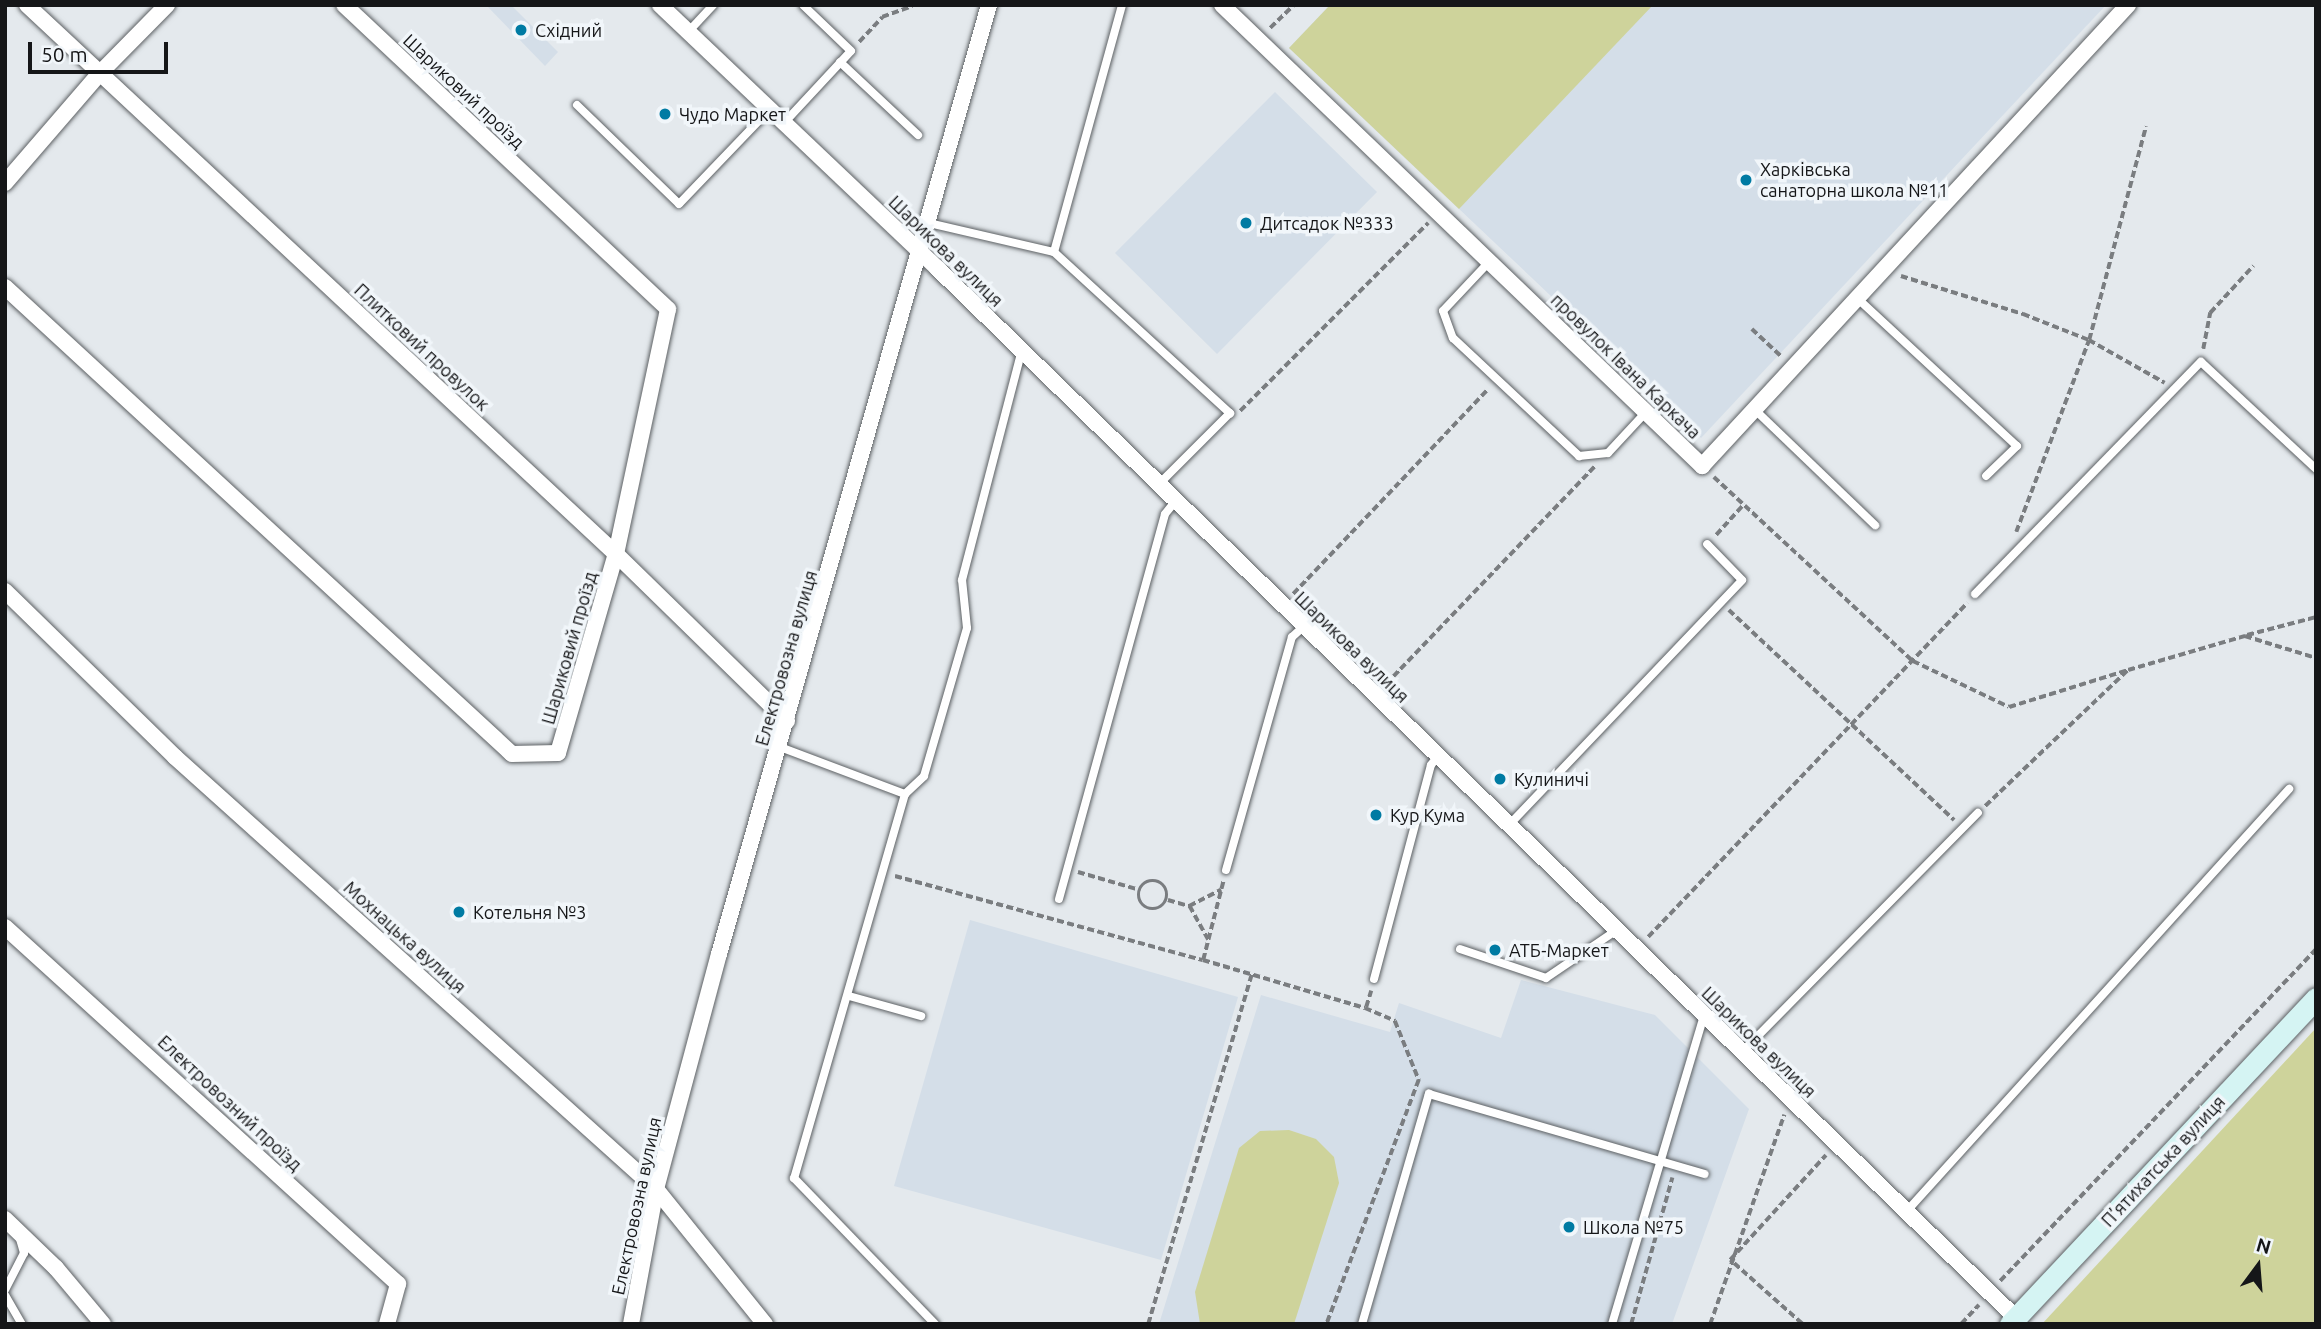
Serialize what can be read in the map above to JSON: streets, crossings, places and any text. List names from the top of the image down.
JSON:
{
  "streets": {
    "street": [
      "Шариковий проїзд",
      "Шарикова вулиця",
      "Плитковий провулок",
      "провулок Івана Каркача",
      "Електровозна вулиця",
      "Мохнацька вулиця",
      "Електровозний проїзд",
      "П’ятихатська вулиця"
    ]
  },
  "crossings": [
    ["Шариковий проїзд", "Плитковий провулок"],
    ["Шарикова вулиця", "Електровозна вулиця"],
    ["Шарикова вулиця", "П’ятихатська вулиця"],
    ["Плитковий провулок", "Електровозна вулиця"],
    ["Електровозна вулиця", "Мохнацька вулиця"]
  ],
  "places": [
    "Східний",
    "Чудо Маркет",
    "Харківська санаторна школа №11",
    "Дитсадок №333",
    "Кулиничі",
    "Кур Кума",
    "Котельня №3",
    "АТБ-Маркет",
    "Школа №75"
  ],
  "scale_bar": "50 m",
  "north": "top"
}
